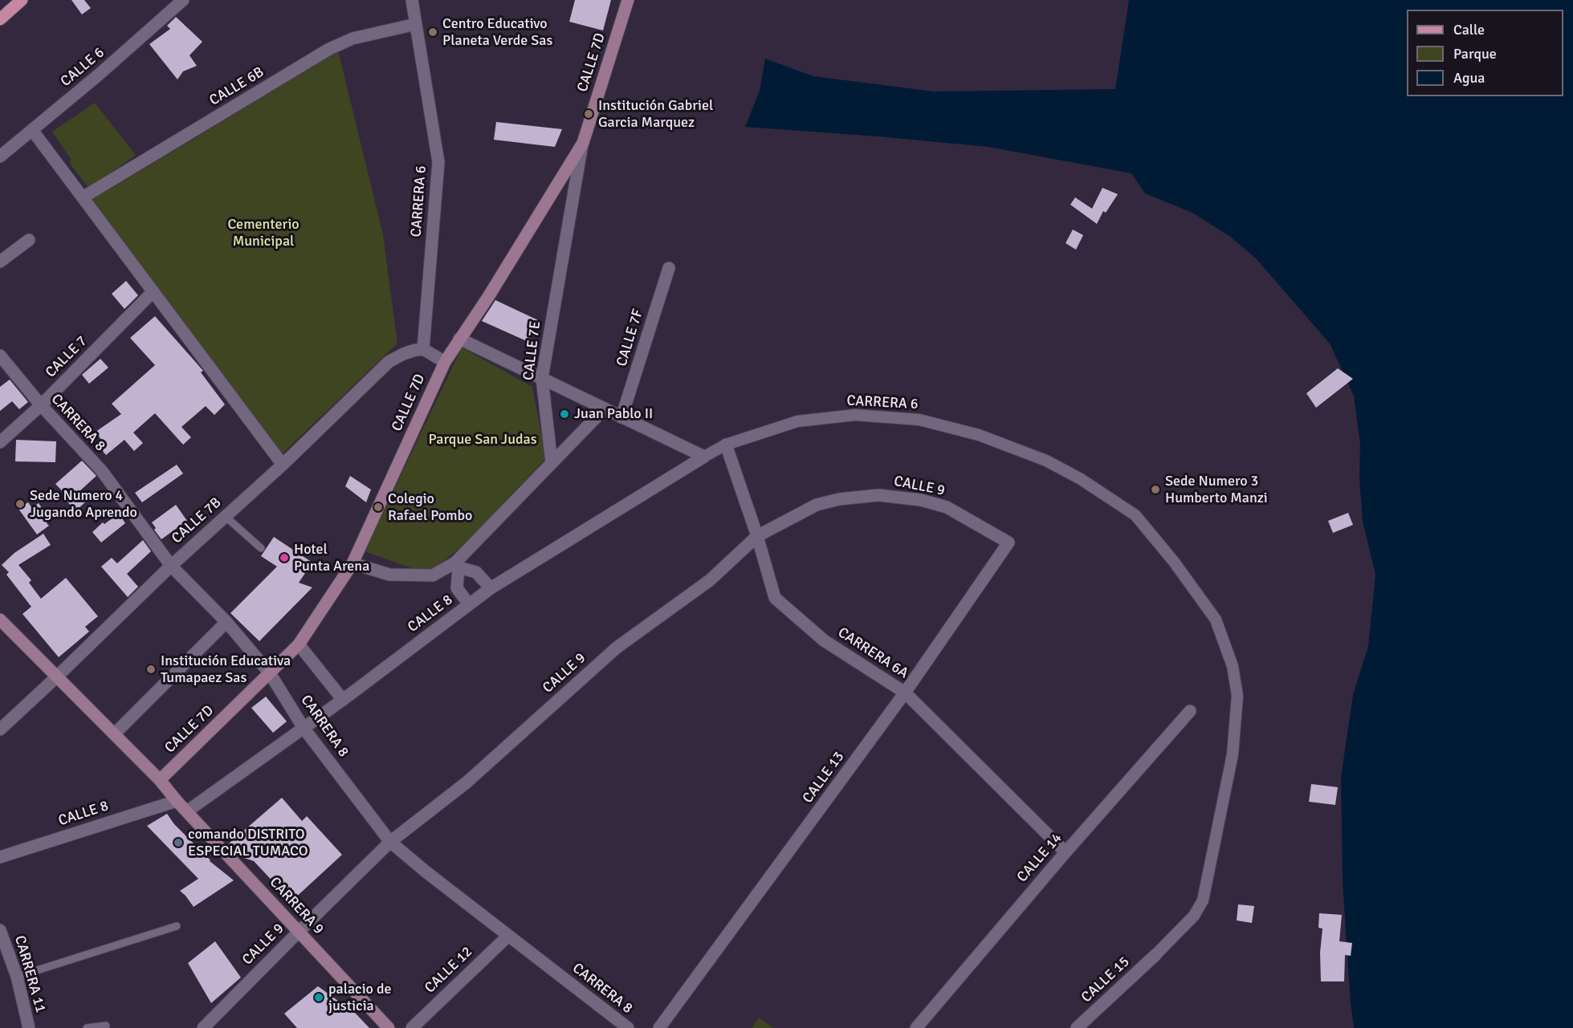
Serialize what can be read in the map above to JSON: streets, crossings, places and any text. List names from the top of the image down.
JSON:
{
  "streets": {
    "main road": ["CALLE 7D", "CARRERA 9"],
    "street": [
      "CALLE 6",
      "CALLE 6B",
      "CARRERA 6",
      "CALLE 7F",
      "CALLE 7E",
      "CALLE 7",
      "CARRERA 8",
      "CALLE 9",
      "CALLE 7B",
      "CALLE 8",
      "CARRERA 6A",
      "CALLE 13",
      "CALLE 14",
      "CALLE 12",
      "CARRERA 11",
      "CALLE 15"
    ]
  },
  "crossings": [
    ["CALLE 7D", "CALLE 7E"],
    ["CALLE 7D", "CARRERA 8"],
    ["CALLE 7D", "CARRERA 9"],
    ["CALLE 6B", "CARRERA 6"],
    ["CARRERA 6", "CALLE 7B"],
    ["CARRERA 6", "CALLE 8"],
    ["CARRERA 6", "CARRERA 6A"],
    ["CARRERA 6", "CALLE 15"],
    ["CALLE 7", "CARRERA 8"],
    ["CARRERA 8", "CALLE 9"],
    ["CARRERA 8", "CALLE 7B"],
    ["CARRERA 8", "CALLE 8"],
    ["CARRERA 8", "CALLE 12"],
    ["CALLE 9", "CARRERA 6A"],
    ["CALLE 9", "CALLE 13"],
    ["CALLE 9", "CARRERA 9"],
    ["CALLE 7B", "CARRERA 9"],
    ["CALLE 8", "CARRERA 9"],
    ["CARRERA 6A", "CALLE 13"],
    ["CARRERA 6A", "CALLE 14"]
  ],
  "parks": ["Cementerio Municipal", "Parque San Judas"],
  "places": [
    "Centro Educativo Planeta Verde Sas",
    "Institución Gabriel Garcia Marquez",
    "Juan Pablo II",
    "Sede Numero 3 Humberto Manzi",
    "Sede Numero 4 Jugando Aprendo",
    "Colegio Rafael Pombo",
    "Hotel Punta Arena",
    "Institución Educativa Tumapaez Sas",
    "comando DISTRITO ESPECIAL TUMACO",
    "palacio de justicia"
  ],
  "legend": ["Calle", "Parque", "Agua"]
}
